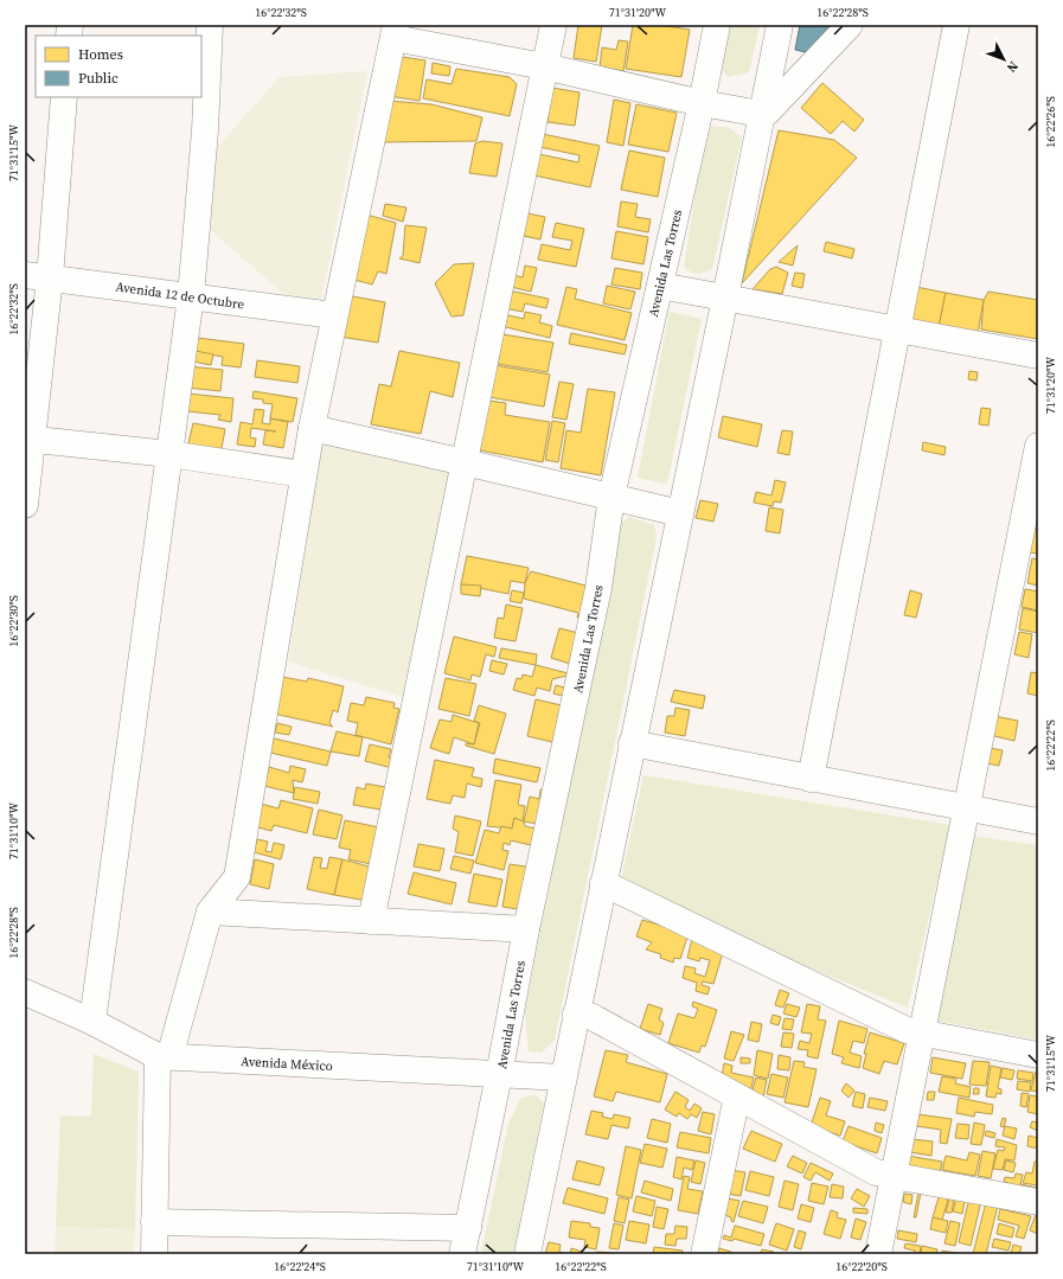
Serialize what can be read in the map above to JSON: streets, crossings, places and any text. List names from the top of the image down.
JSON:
{
  "streets": {
    "street": ["Avenida Las Torres", "Avenida 12 de Octubre", "Avenida México"]
  },
  "crossings": [
    ["Avenida Las Torres", "Avenida México"]
  ],
  "legend": ["Homes", "Public"],
  "north": "bottom right",
  "coordinates": [
    "16°22'32\"S",
    "71°31'20\"W",
    "16°22'28\"S",
    "16°22'26\"S",
    "71°31'15\"W",
    "16°22'30\"S",
    "16°22'22\"S",
    "71°31'10\"W",
    "16°22'24\"S",
    "16°22'20\"S"
  ]
}
